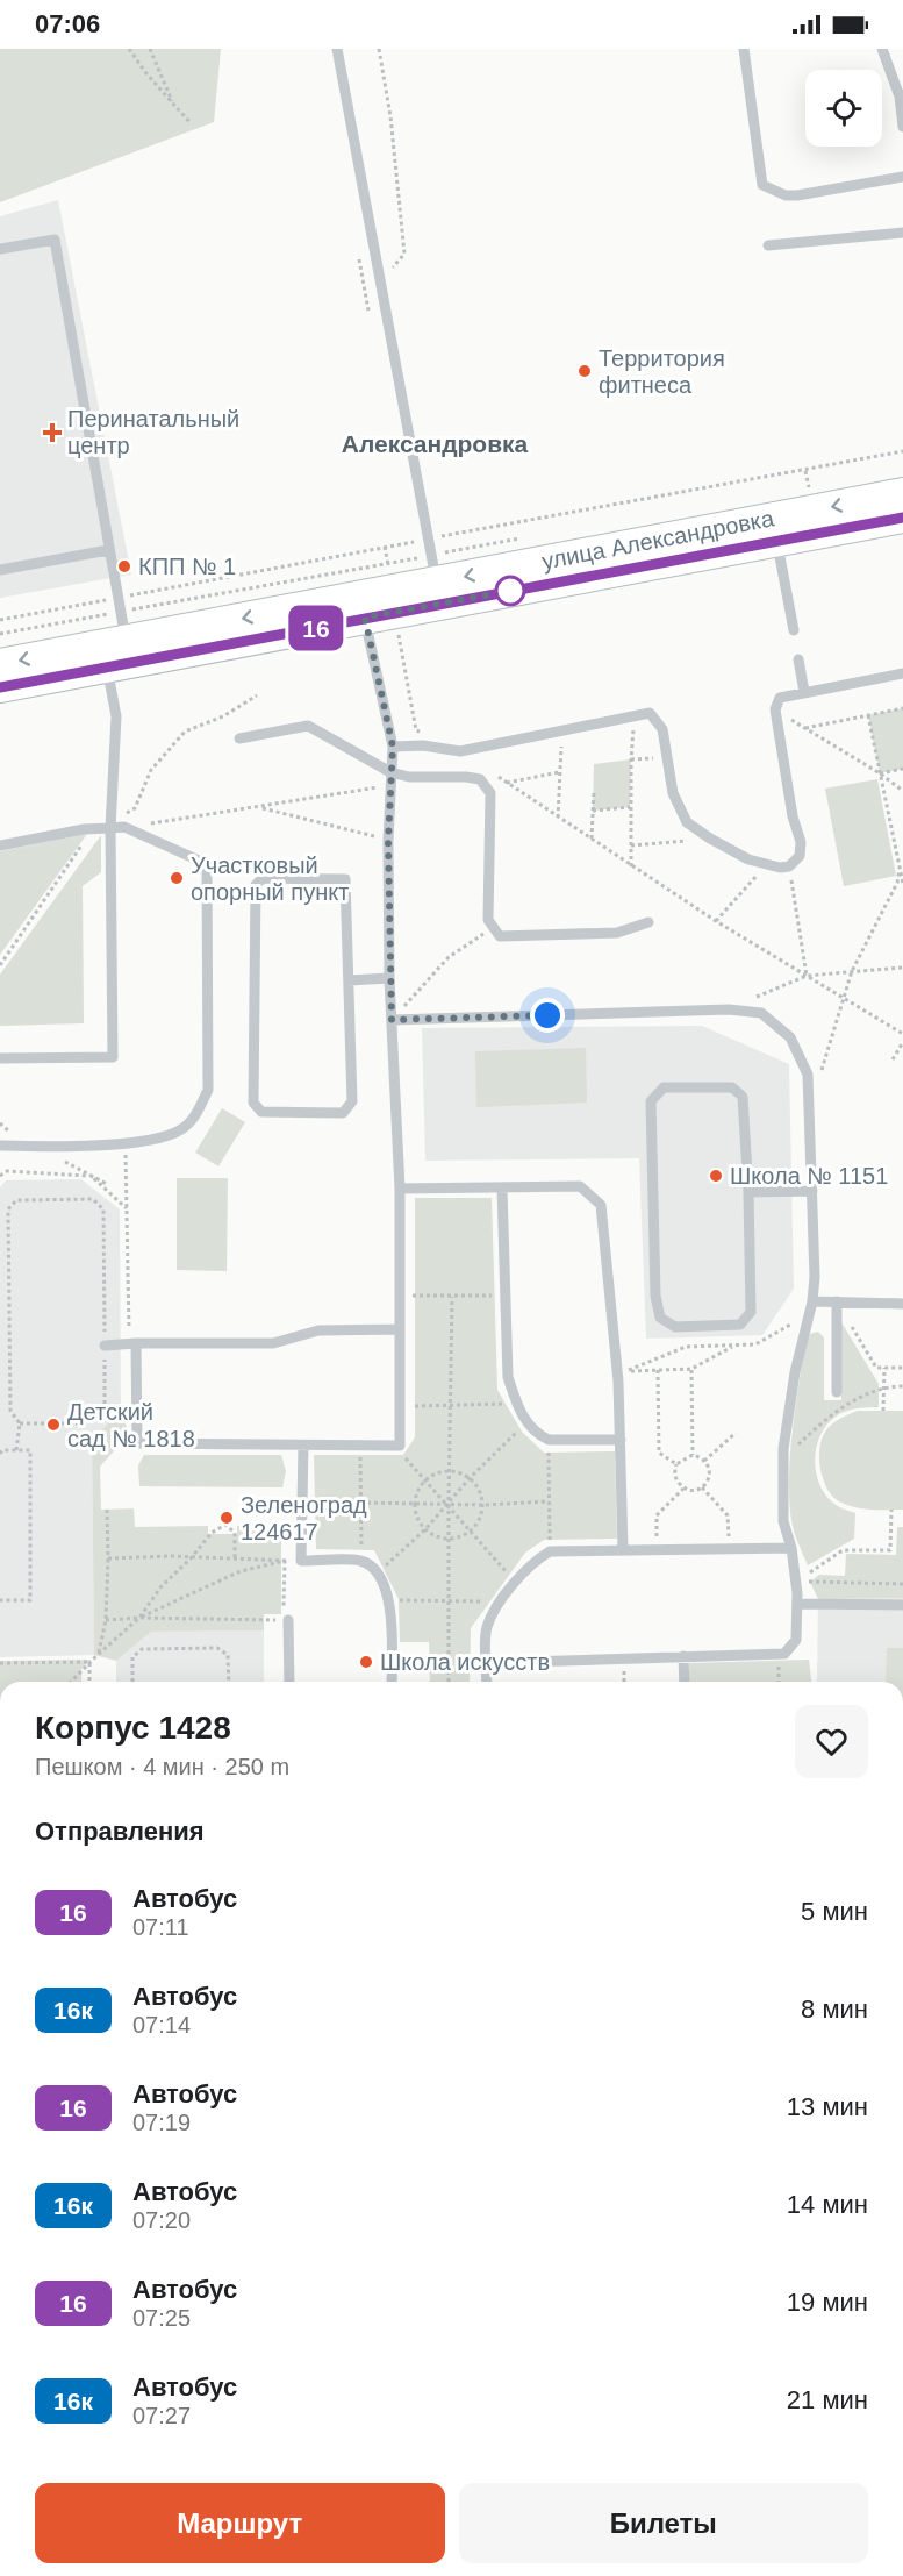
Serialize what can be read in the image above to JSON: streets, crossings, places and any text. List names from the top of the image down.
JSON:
{
  "streets": {
    "main road": ["улица Александровка"]
  },
  "districts": ["Александровка"],
  "places": {
    "other": [
      "Территория фитнеса",
      "КПП № 1",
      "Участковый опорный пункт",
      "Школа № 1151",
      "Детский сад № 1818",
      "Зеленоград 124617",
      "Школа искусств"
    ],
    "health": ["Перинатальный центр"]
  },
  "lines": ["bus line 16"],
  "page": {
    "status": "07:06",
    "on_map": "16",
    "heading": [
      ["Корпус 1428", "Пешком · 4 мин · 250 m"],
      "Отправления"
    ],
    "list": [
      {
        "mark": "16",
        "name": "Автобус",
        "note": "07:11",
        "value": "5 мин"
      },
      {
        "mark": "16к",
        "name": "Автобус",
        "note": "07:14",
        "value": "8 мин"
      },
      {
        "mark": "16",
        "name": "Автобус",
        "note": "07:19",
        "value": "13 мин"
      },
      {
        "mark": "16к",
        "name": "Автобус",
        "note": "07:20",
        "value": "14 мин"
      },
      {
        "mark": "16",
        "name": "Автобус",
        "note": "07:25",
        "value": "19 мин"
      },
      {
        "mark": "16к",
        "name": "Автобус",
        "note": "07:27",
        "value": "21 мин"
      }
    ],
    "buttons": ["Маршрут", "Билеты"]
  }
}
